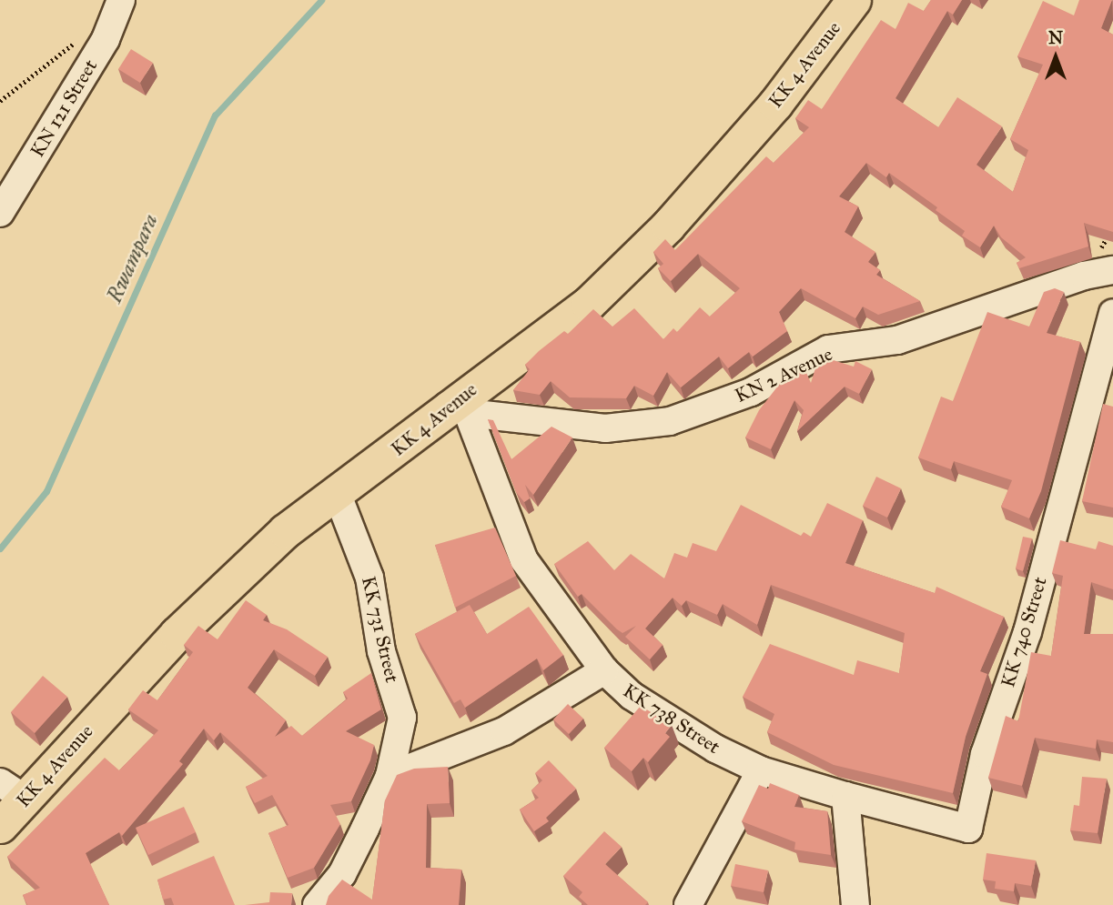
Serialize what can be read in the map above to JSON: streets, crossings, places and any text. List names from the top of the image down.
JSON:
{
  "streets": {
    "main road": ["KK 4 Avenue"],
    "street": [
      "KN 121 Street",
      "KN 2 Avenue",
      "KK 731 Street",
      "KK 740 Street",
      "KK 738 Street"
    ]
  },
  "crossings": [
    ["KK 4 Avenue", "KN 2 Avenue"],
    ["KK 4 Avenue", "KK 731 Street"],
    ["KK 4 Avenue", "KK 738 Street"],
    ["KN 2 Avenue", "KK 738 Street"],
    ["KK 740 Street", "KK 738 Street"]
  ],
  "water": ["Rwampara"],
  "north": "top"
}
